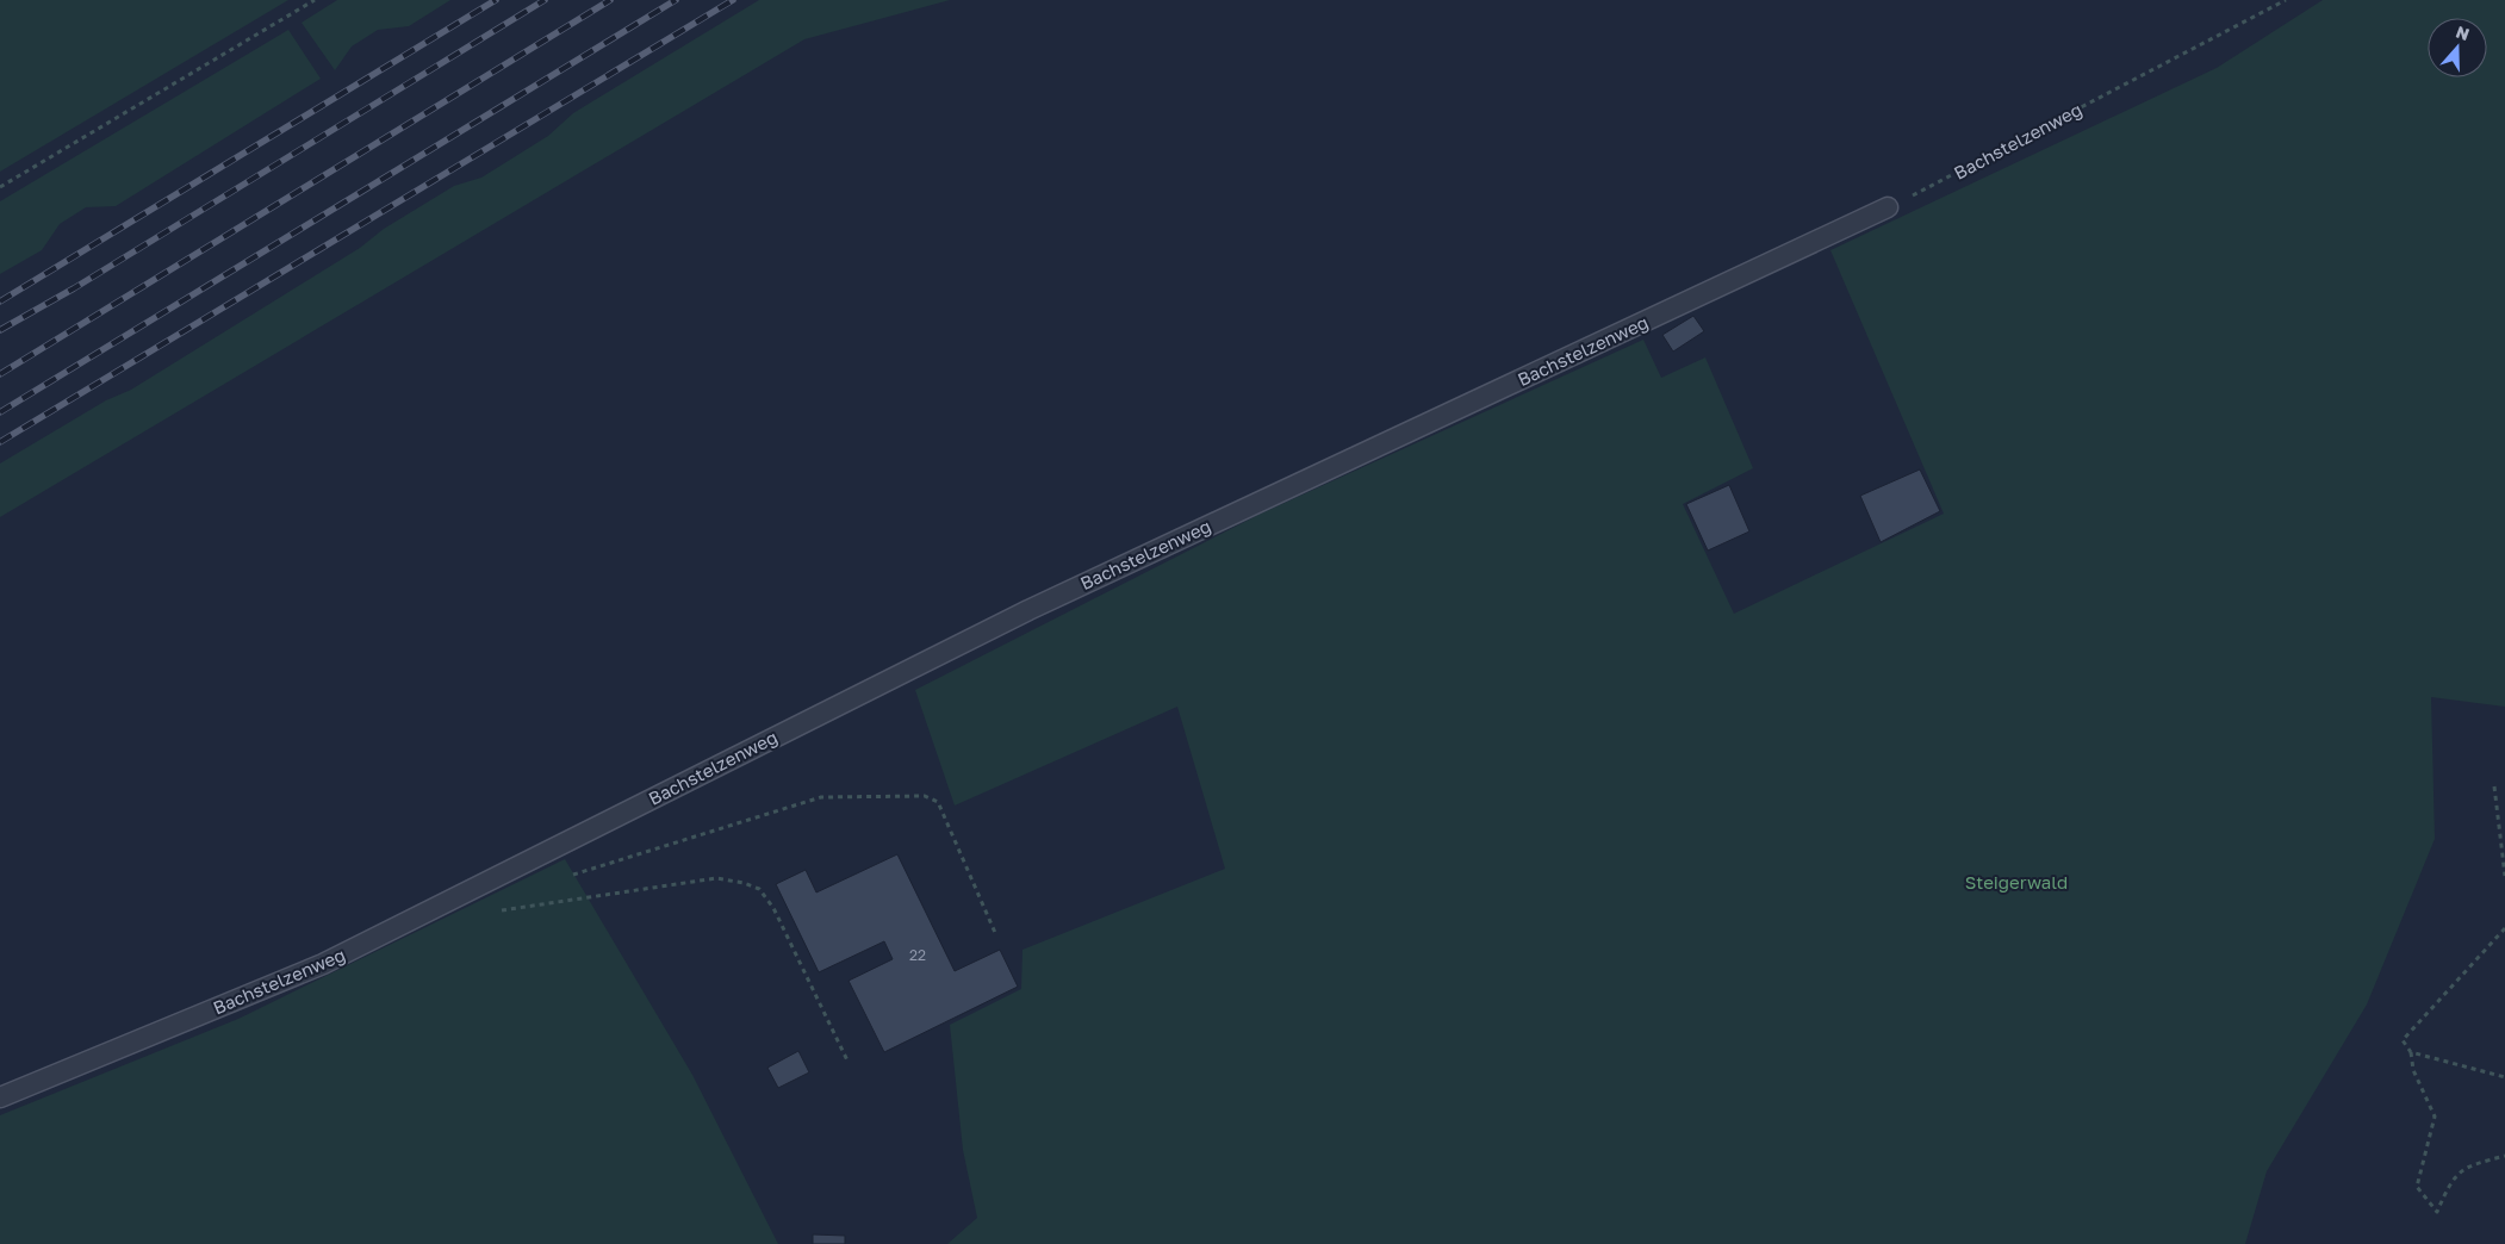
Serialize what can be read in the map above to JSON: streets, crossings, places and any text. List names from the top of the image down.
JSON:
{
  "streets": {
    "lane": ["Bachstelzenweg"]
  },
  "parks": ["Steigerwald"],
  "house_numbers": ["22"],
  "north": "top"
}
